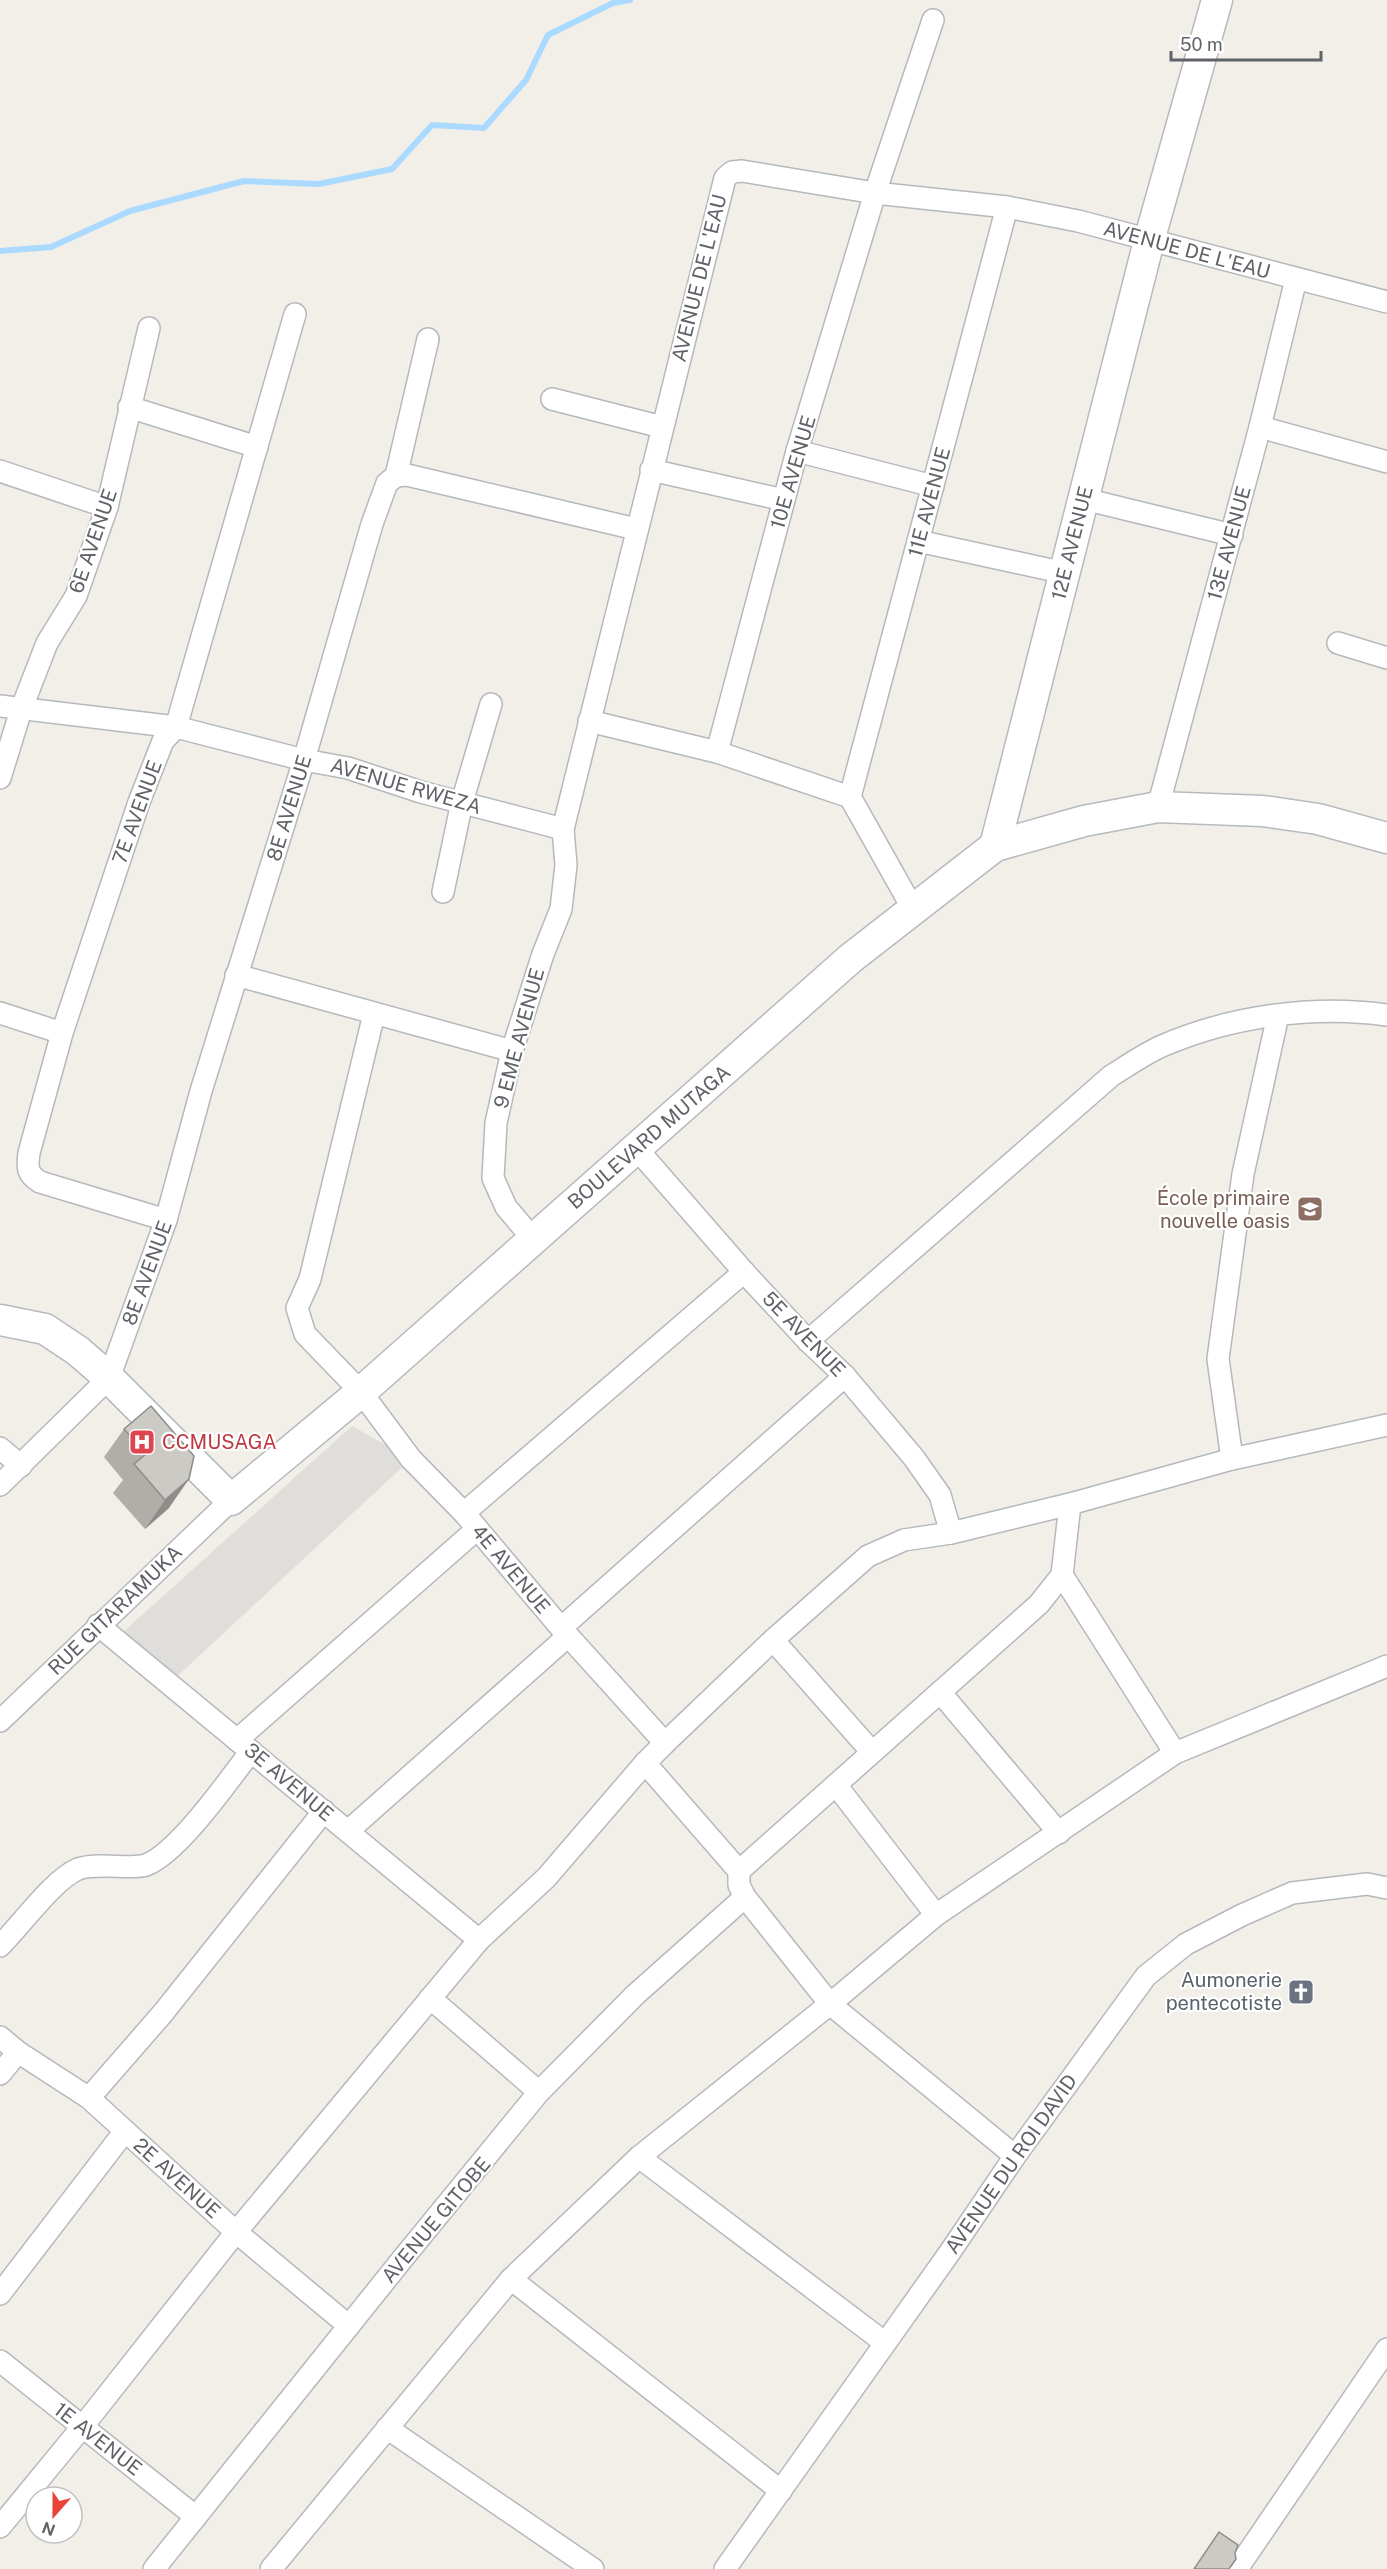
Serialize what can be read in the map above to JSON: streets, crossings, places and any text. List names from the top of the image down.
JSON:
{
  "streets": {
    "street": [
      "AVENUE DE L'EAU",
      "10E AVENUE",
      "11E AVENUE",
      "6E AVENUE",
      "12E AVENUE",
      "13E AVENUE",
      "AVENUE RWEZA",
      "8E AVENUE",
      "7E AVENUE",
      "9 EME AVENUE",
      "BOULEVARD MUTAGA",
      "5E AVENUE",
      "4E AVENUE",
      "RUE GITARAMUKA",
      "3E AVENUE",
      "AVENUE DU ROI DAVID",
      "2E AVENUE",
      "AVENUE GITOBE",
      "1E AVENUE"
    ]
  },
  "crossings": [
    ["AVENUE DE L'EAU", "10E AVENUE"],
    ["AVENUE DE L'EAU", "11E AVENUE"],
    ["AVENUE DE L'EAU", "12E AVENUE"],
    ["AVENUE DE L'EAU", "13E AVENUE"],
    ["AVENUE DE L'EAU", "AVENUE RWEZA"],
    ["AVENUE DE L'EAU", "9 EME AVENUE"],
    ["6E AVENUE", "AVENUE RWEZA"],
    ["12E AVENUE", "BOULEVARD MUTAGA"],
    ["13E AVENUE", "BOULEVARD MUTAGA"],
    ["AVENUE RWEZA", "8E AVENUE"],
    ["AVENUE RWEZA", "7E AVENUE"],
    ["AVENUE RWEZA", "9 EME AVENUE"],
    ["8E AVENUE", "7E AVENUE"],
    ["9 EME AVENUE", "BOULEVARD MUTAGA"],
    ["BOULEVARD MUTAGA", "5E AVENUE"],
    ["BOULEVARD MUTAGA", "4E AVENUE"],
    ["BOULEVARD MUTAGA", "RUE GITARAMUKA"],
    ["RUE GITARAMUKA", "3E AVENUE"],
    ["2E AVENUE", "AVENUE GITOBE"],
    ["AVENUE GITOBE", "1E AVENUE"]
  ],
  "places": {
    "school or university": ["École primaire nouvelle oasis"],
    "hospital": ["CCMUSAGA"],
    "church": ["Aumonerie pentecotiste"]
  },
  "scale_bar": "50 m",
  "north": "bottom"
}
